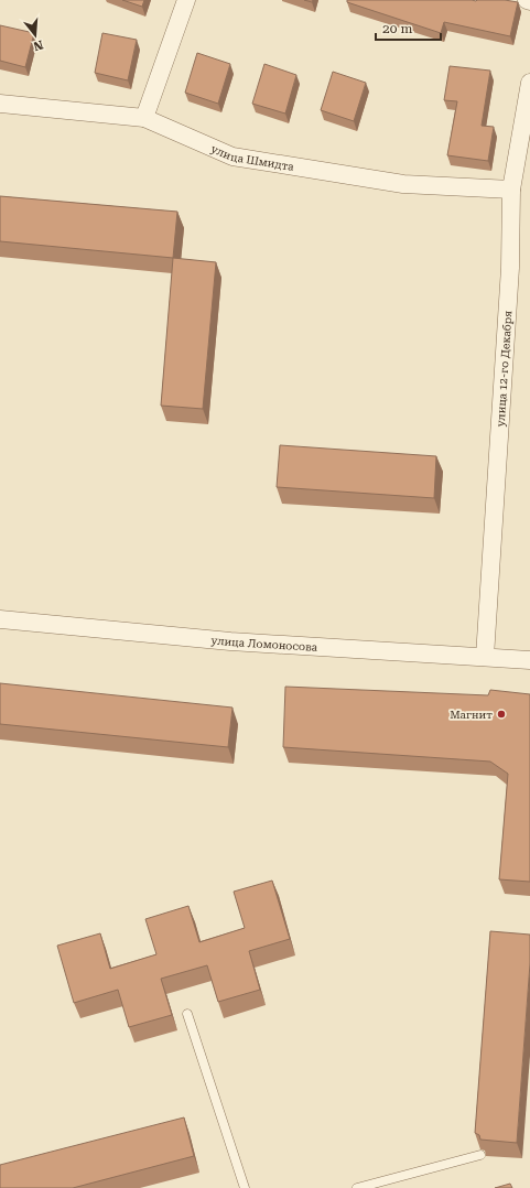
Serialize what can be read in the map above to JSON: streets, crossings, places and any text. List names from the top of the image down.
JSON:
{
  "streets": {
    "street": ["улица Шмидта", "улица 12-го Декабря", "улица Ломоносова"]
  },
  "crossings": [
    ["улица Шмидта", "улица 12-го Декабря"],
    ["улица 12-го Декабря", "улица Ломоносова"]
  ],
  "places": ["Магнит"],
  "scale_bar": "20 m",
  "north": "bottom"
}
